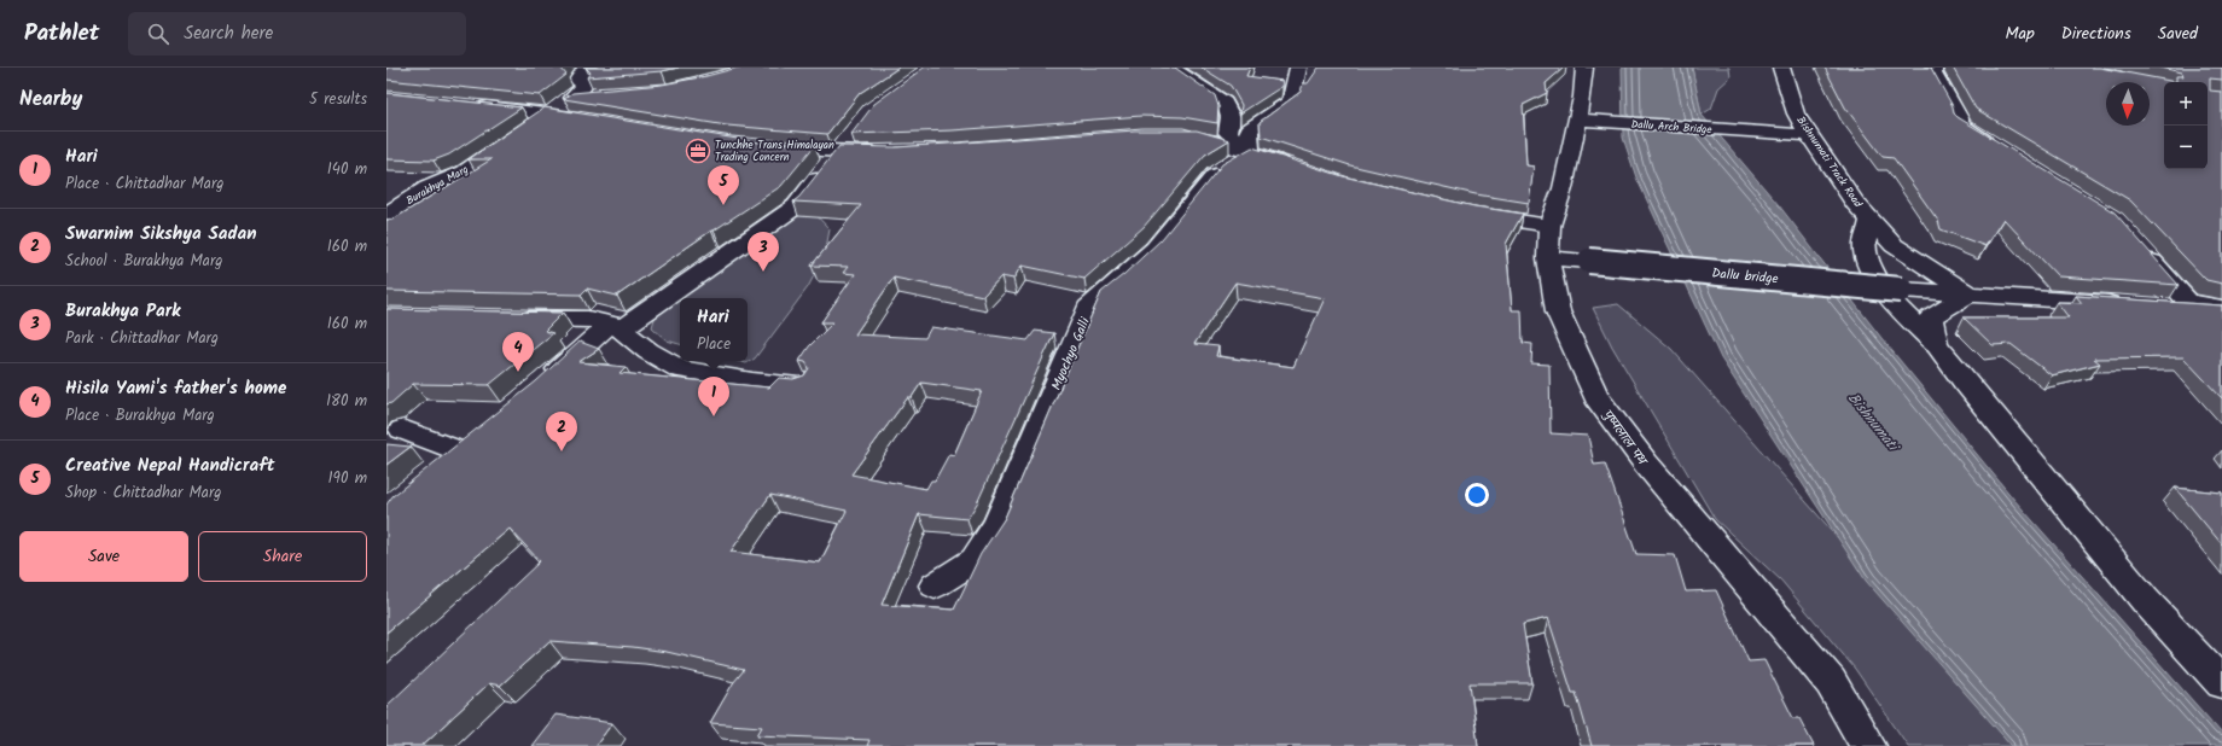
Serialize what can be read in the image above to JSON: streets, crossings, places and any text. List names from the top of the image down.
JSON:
{
  "streets": {
    "street": [
      "Dallu Arch Bridge",
      "Bishnumati Track Road",
      "Burakhya Marg",
      "Dallu bridge",
      "Myochyo Galli",
      "पुष्पलाल पथ"
    ]
  },
  "crossings": [
    ["Dallu Arch Bridge", "Bishnumati Track Road"],
    ["Dallu Arch Bridge", "पुष्पलाल पथ"],
    ["Bishnumati Track Road", "Dallu bridge"],
    ["Dallu bridge", "पुष्पलाल पथ"]
  ],
  "water": ["Bishnumati"],
  "places": {
    "office": ["Tunchhe Trans Himalayan Trading Concern"]
  },
  "north": "bottom",
  "page": {
    "header": "Pathlet",
    "search": "Search here",
    "nav": ["Map", "Directions", "Saved"],
    "heading": ["Nearby", "5 results"],
    "map_buttons": ["+", "−"],
    "list": [
      {
        "mark": "1",
        "name": "Hari",
        "note": "Place · Chittadhar Marg",
        "value": "140 m"
      },
      {
        "mark": "2",
        "name": "Swarnim Sikshya Sadan",
        "note": "School · Burakhya Marg",
        "value": "160 m"
      },
      {
        "mark": "3",
        "name": "Burakhya Park",
        "note": "Park · Chittadhar Marg",
        "value": "160 m"
      },
      {
        "mark": "4",
        "name": "Hisila Yami's father's home",
        "note": "Place · Burakhya Marg",
        "value": "180 m"
      },
      {
        "mark": "5",
        "name": "Creative Nepal Handicraft",
        "note": "Shop · Chittadhar Marg",
        "value": "190 m"
      }
    ],
    "pins": [
      "5",
      "3",
      "4",
      "1",
      "2"
    ],
    "popup": ["Hari", "Place"],
    "buttons": ["Save", "Share"]
  }
}
